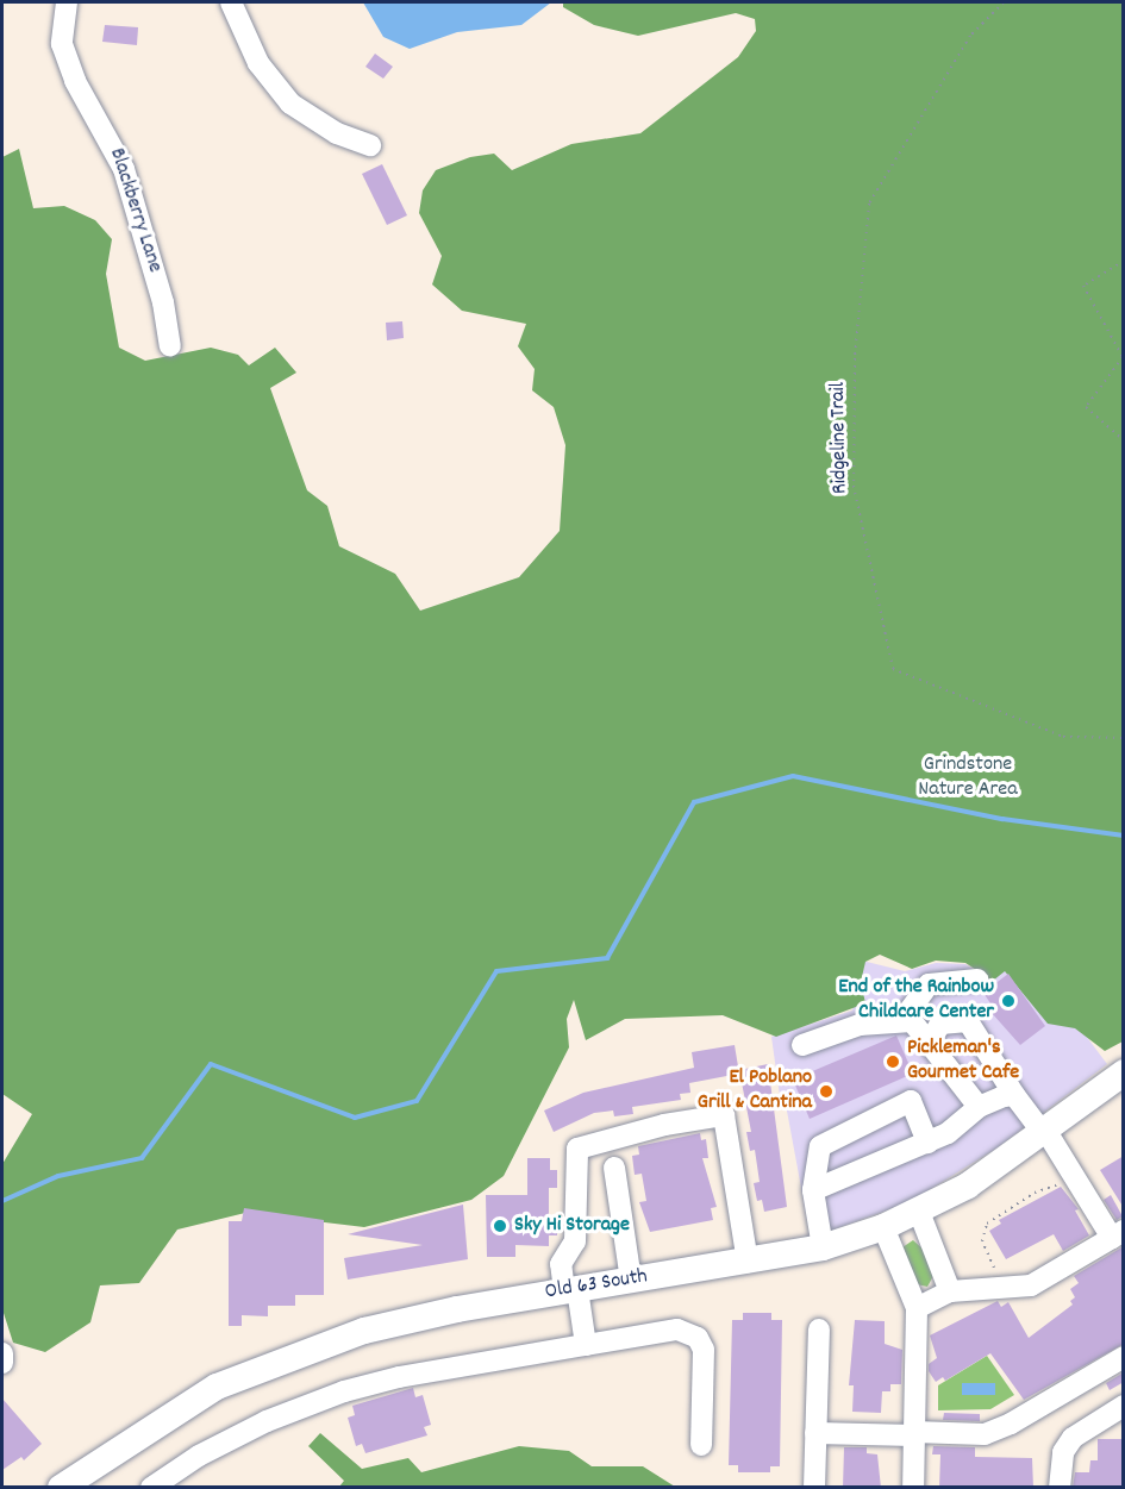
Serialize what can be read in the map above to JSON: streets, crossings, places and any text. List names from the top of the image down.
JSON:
{
  "streets": {
    "main road": ["Old 63 South"],
    "street": ["Blackberry Lane"],
    "path": ["Ridgeline Trail"]
  },
  "parks": ["Grindstone Nature Area"],
  "places": [
    "End of the Rainbow Childcare Center",
    "Pickleman's Gourmet Cafe",
    "El Poblano Grill & Cantina",
    "Sky Hi Storage"
  ]
}
